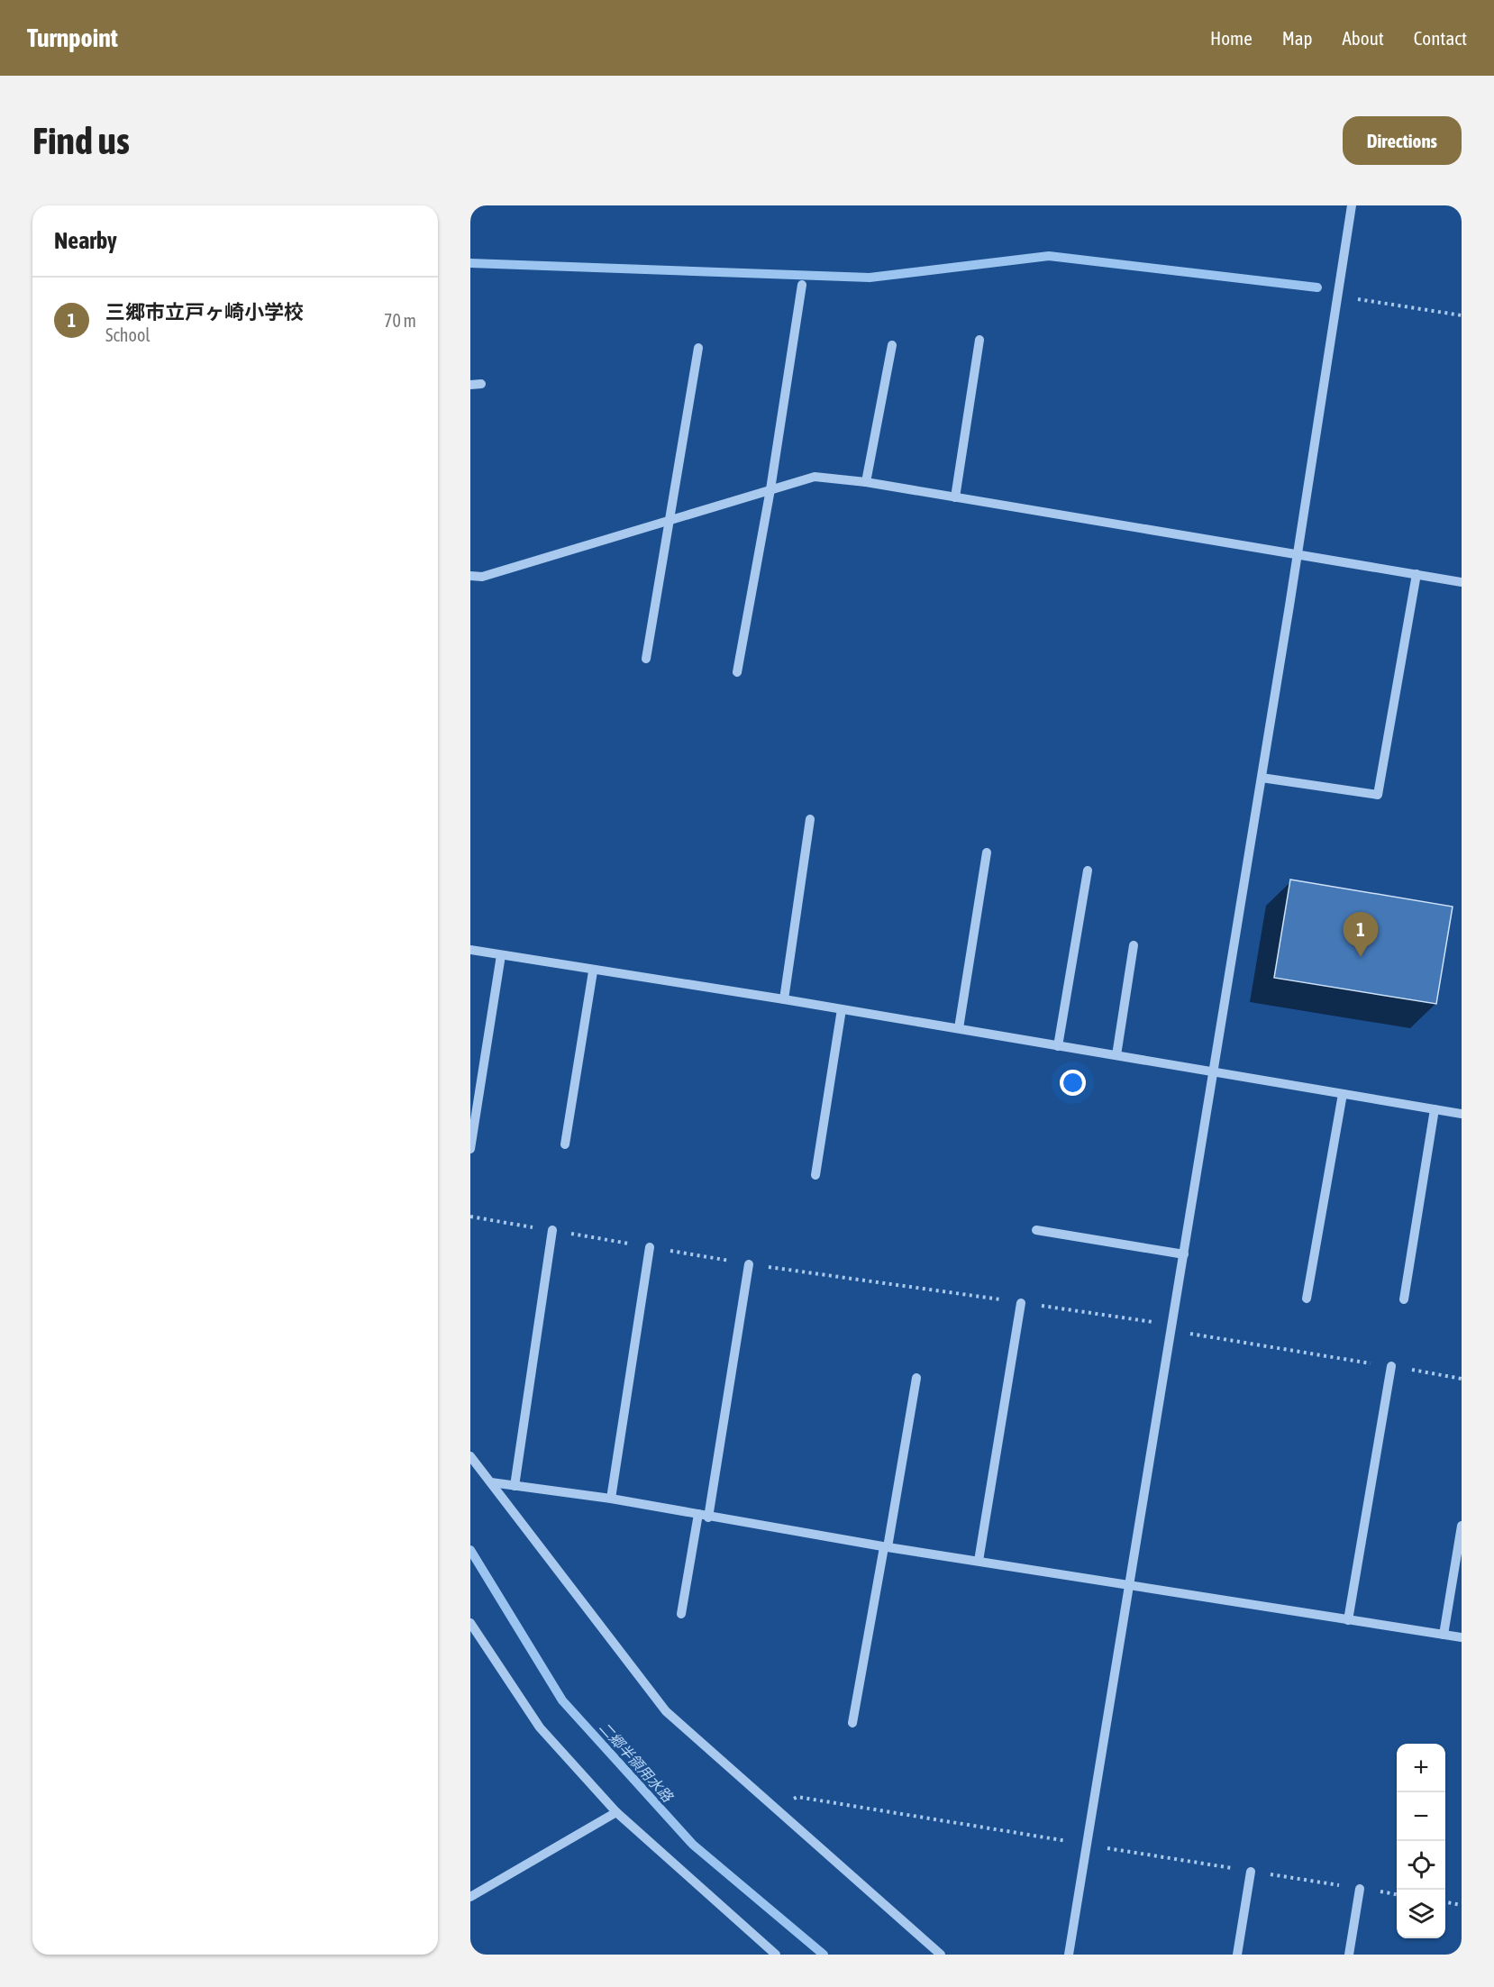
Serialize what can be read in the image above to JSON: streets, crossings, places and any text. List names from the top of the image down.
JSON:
{
  "water": ["二郷半領用水路"],
  "page": {
    "header": "Turnpoint",
    "nav": [
      "Home",
      "Map",
      "About",
      "Contact"
    ],
    "buttons": "Directions",
    "title": "Find us",
    "heading": "Nearby",
    "list": [
      {
        "mark": "1",
        "name": "三郷市立戸ヶ崎小学校",
        "note": "School",
        "value": "70 m"
      }
    ],
    "pins": "1",
    "map_buttons": ["+", "−"]
  }
}
